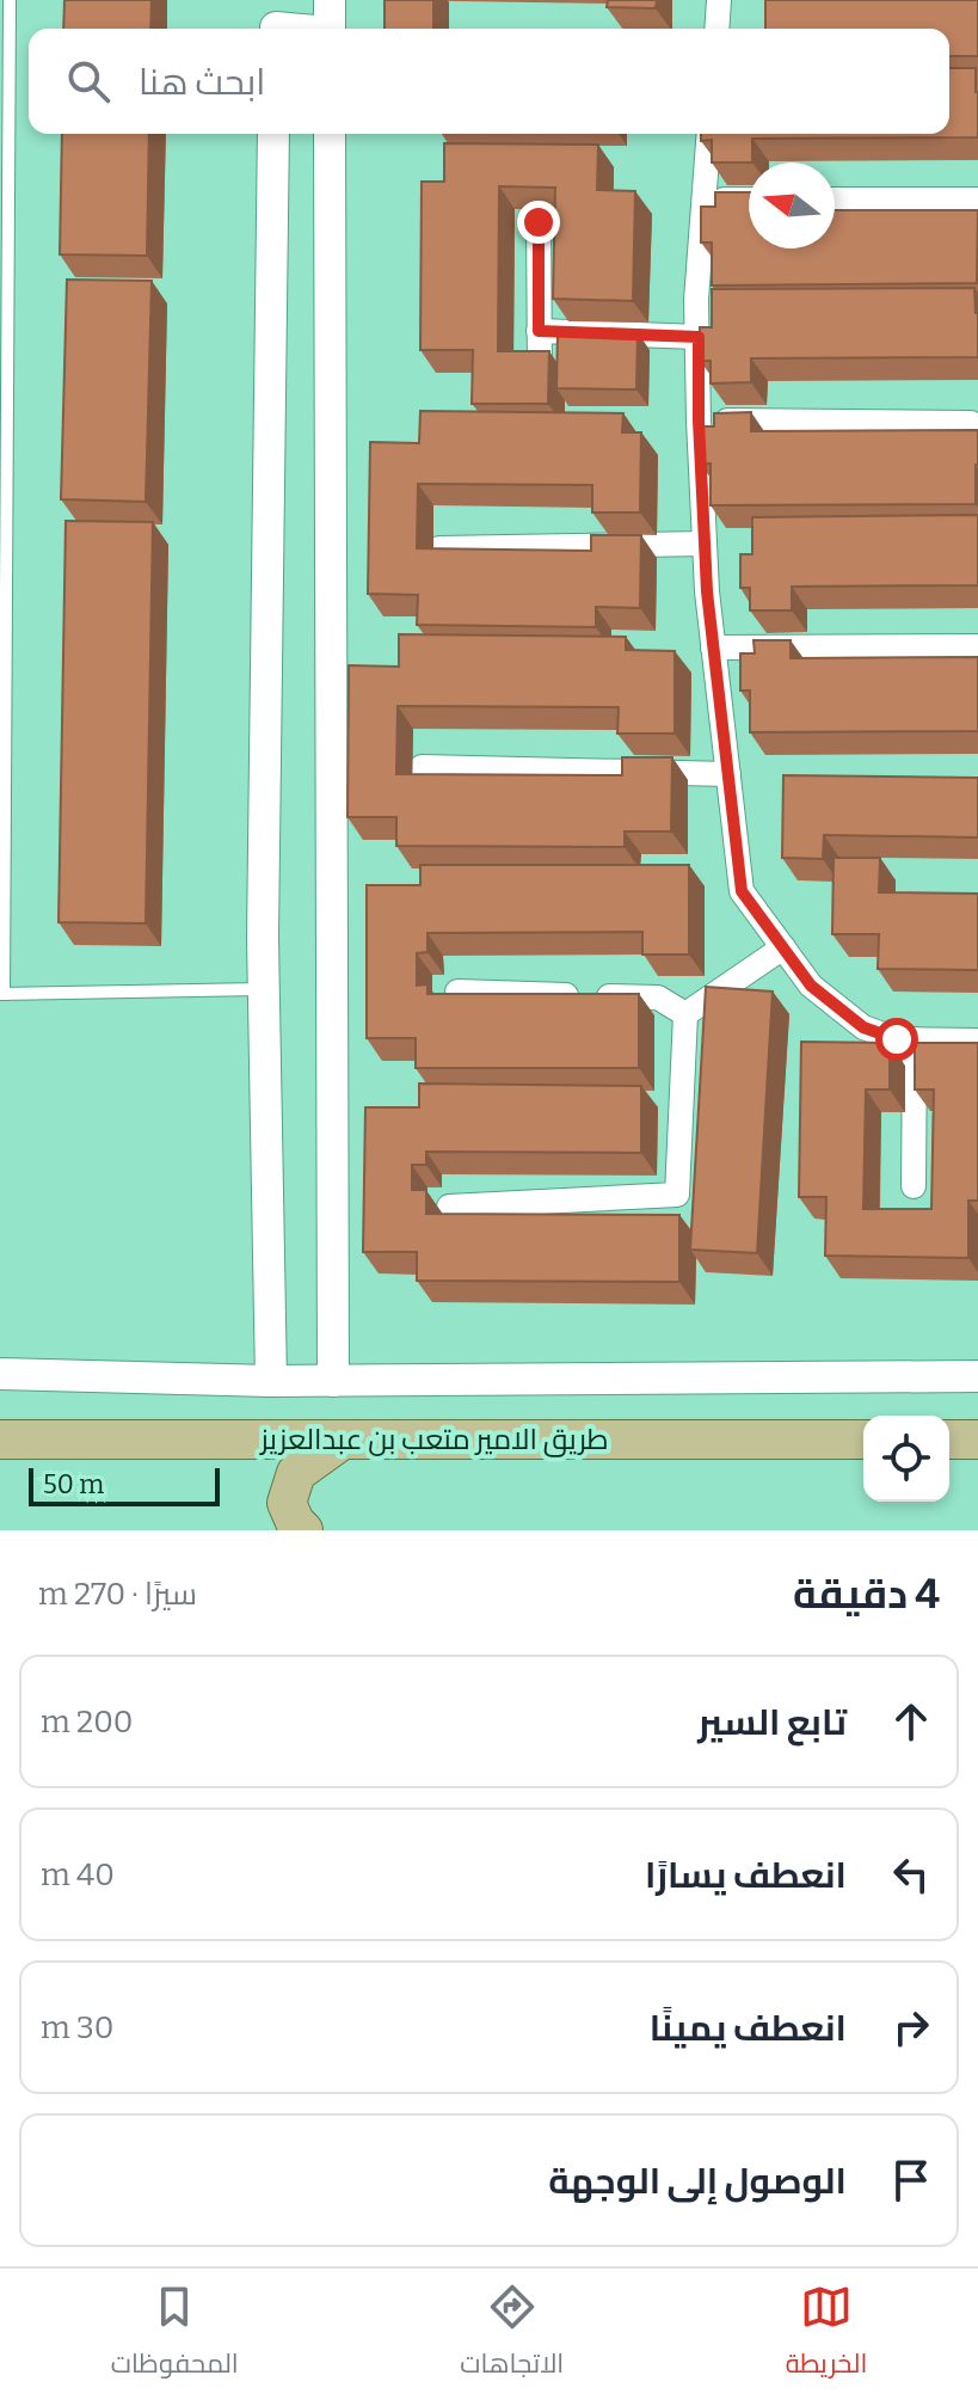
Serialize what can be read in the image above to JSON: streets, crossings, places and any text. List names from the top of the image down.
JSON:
{
  "streets": {
    "main road": ["طريق الامير متعب بن عبدالعزيز"]
  },
  "scale_bar": "50 m",
  "north": "left",
  "page": {
    "search": "ابحث هنا",
    "scale": "50 m",
    "heading": ["4 دقيقة", "سيرًا · 270 m"],
    "list": [
      ["تابع السير", "200 m"],
      ["انعطف يسارًا", "40 m"],
      ["انعطف يمينًا", "30 m"],
      "الوصول إلى الوجهة"
    ],
    "nav": ["الخريطة", "الاتجاهات", "المحفوظات"]
  }
}
